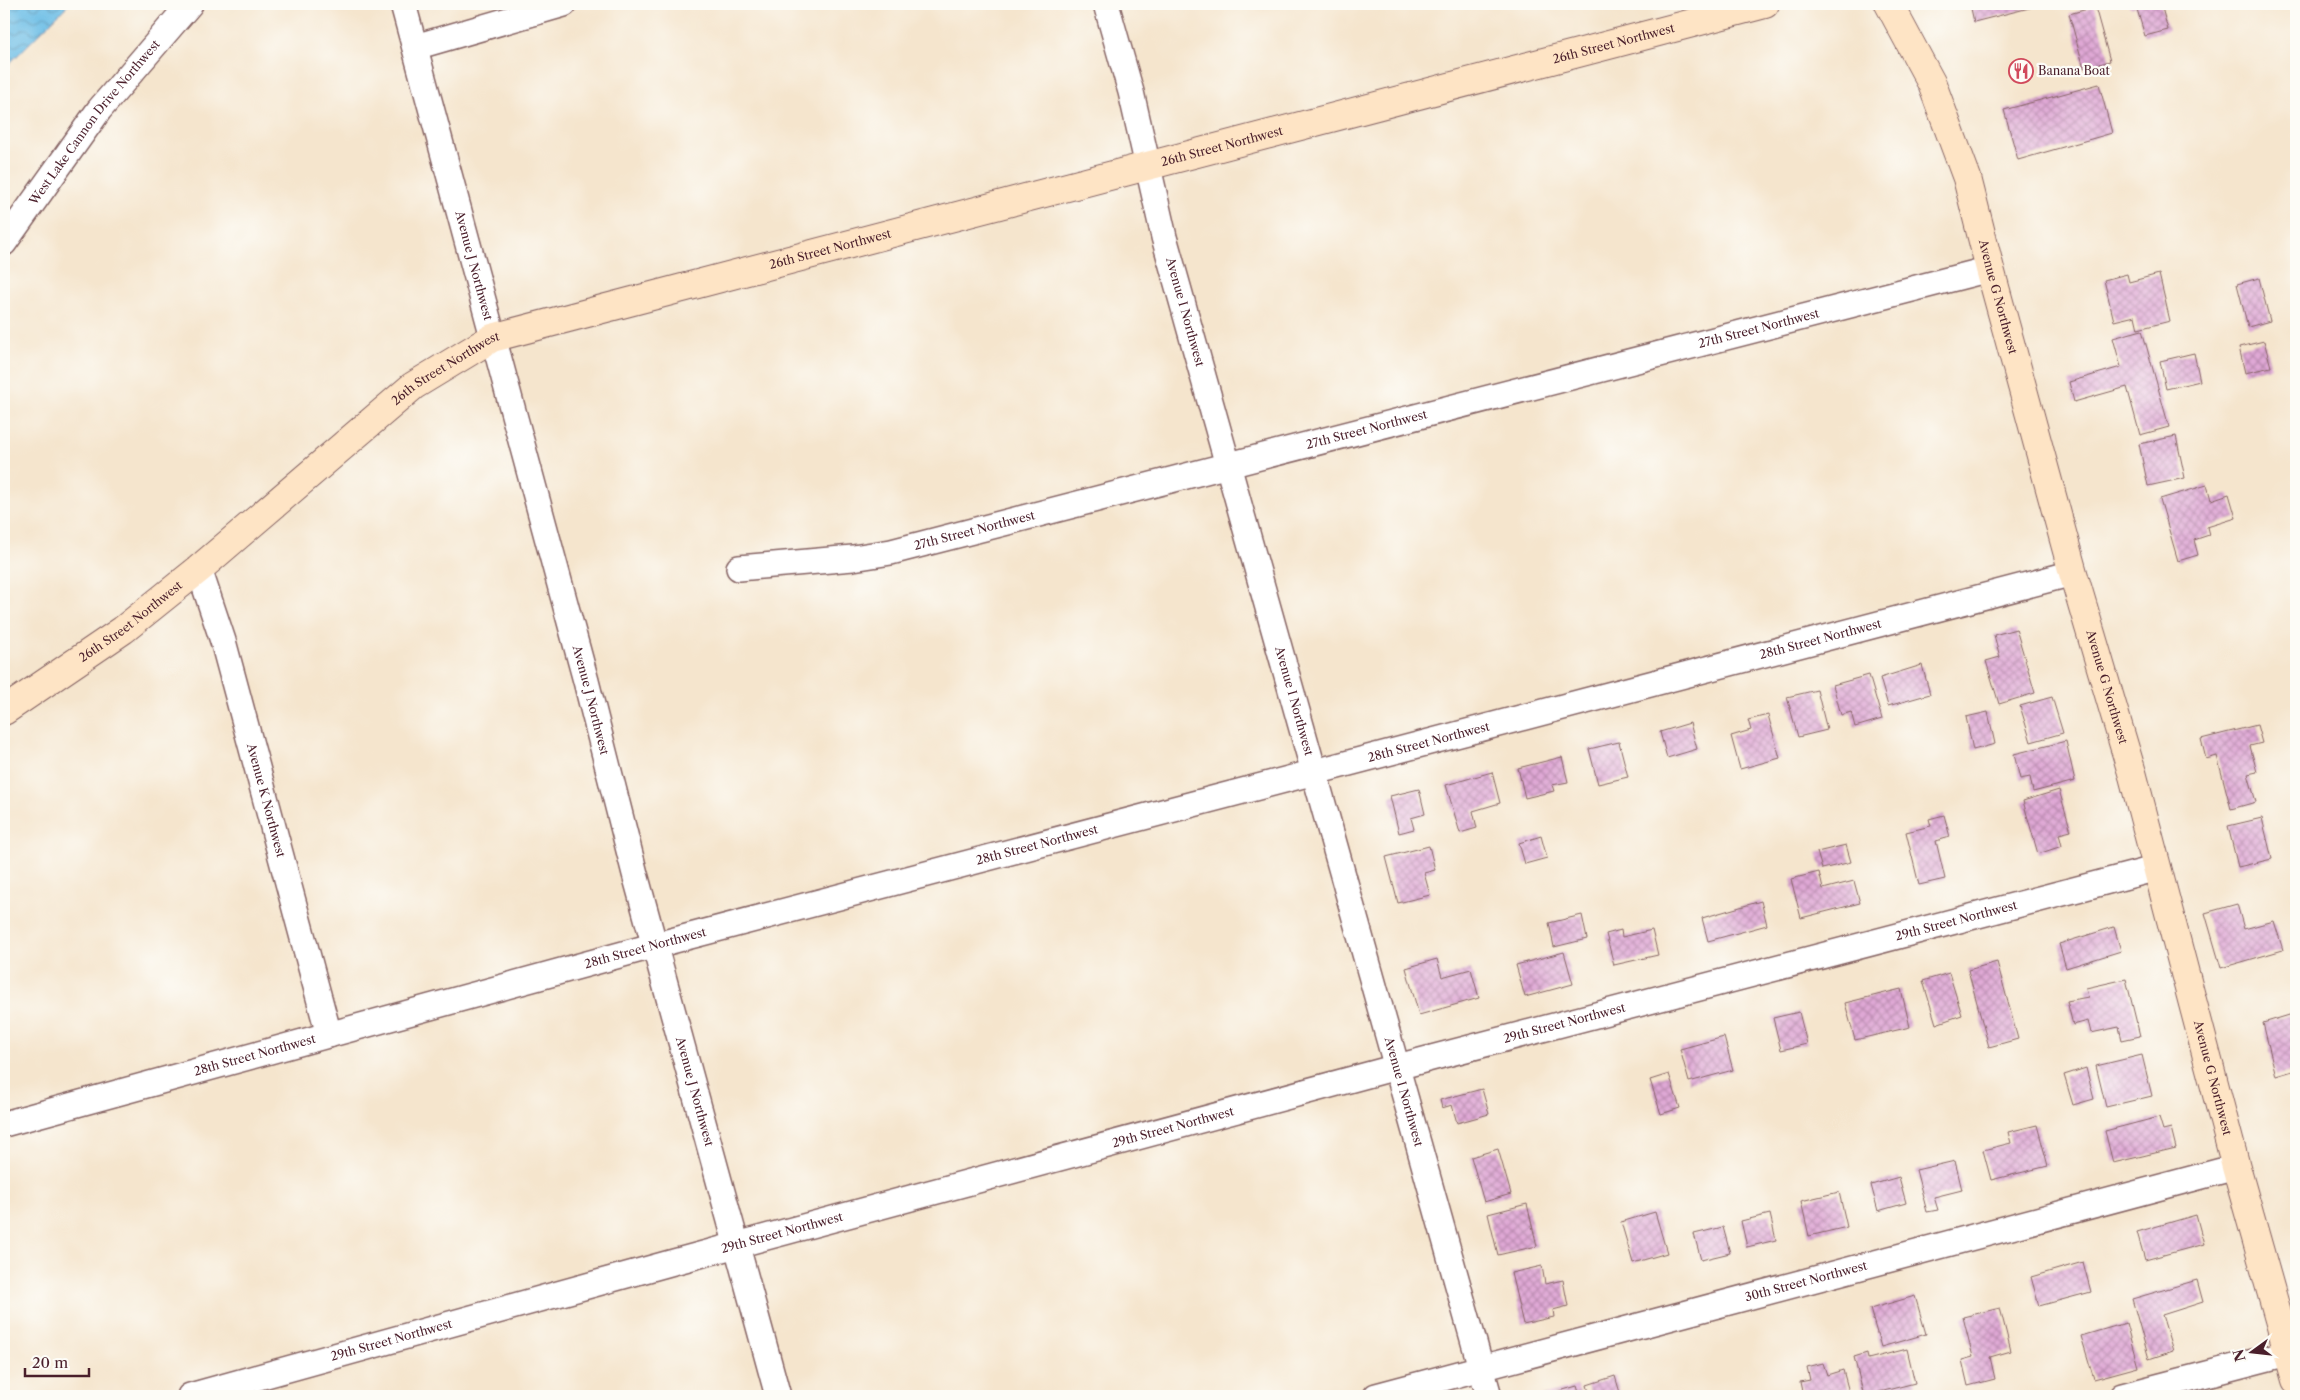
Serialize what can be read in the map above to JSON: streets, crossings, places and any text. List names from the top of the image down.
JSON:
{
  "streets": {
    "street": [
      "26th Street Northwest",
      "West Lake Cannon Drive Northwest",
      "Avenue J Northwest",
      "Avenue G Northwest",
      "Avenue I Northwest",
      "27th Street Northwest",
      "28th Street Northwest",
      "Avenue K Northwest",
      "29th Street Northwest",
      "30th Street Northwest"
    ]
  },
  "crossings": [
    ["26th Street Northwest", "Avenue J Northwest"],
    ["26th Street Northwest", "Avenue I Northwest"],
    ["26th Street Northwest", "Avenue K Northwest"],
    ["Avenue J Northwest", "28th Street Northwest"],
    ["Avenue J Northwest", "29th Street Northwest"],
    ["Avenue G Northwest", "27th Street Northwest"],
    ["Avenue G Northwest", "28th Street Northwest"],
    ["Avenue G Northwest", "29th Street Northwest"],
    ["Avenue G Northwest", "30th Street Northwest"],
    ["Avenue I Northwest", "27th Street Northwest"],
    ["Avenue I Northwest", "28th Street Northwest"],
    ["Avenue I Northwest", "29th Street Northwest"],
    ["Avenue I Northwest", "30th Street Northwest"],
    ["28th Street Northwest", "Avenue K Northwest"]
  ],
  "places": {
    "restaurant": ["Banana Boat"]
  },
  "scale_bar": "20 m",
  "north": "left"
}
